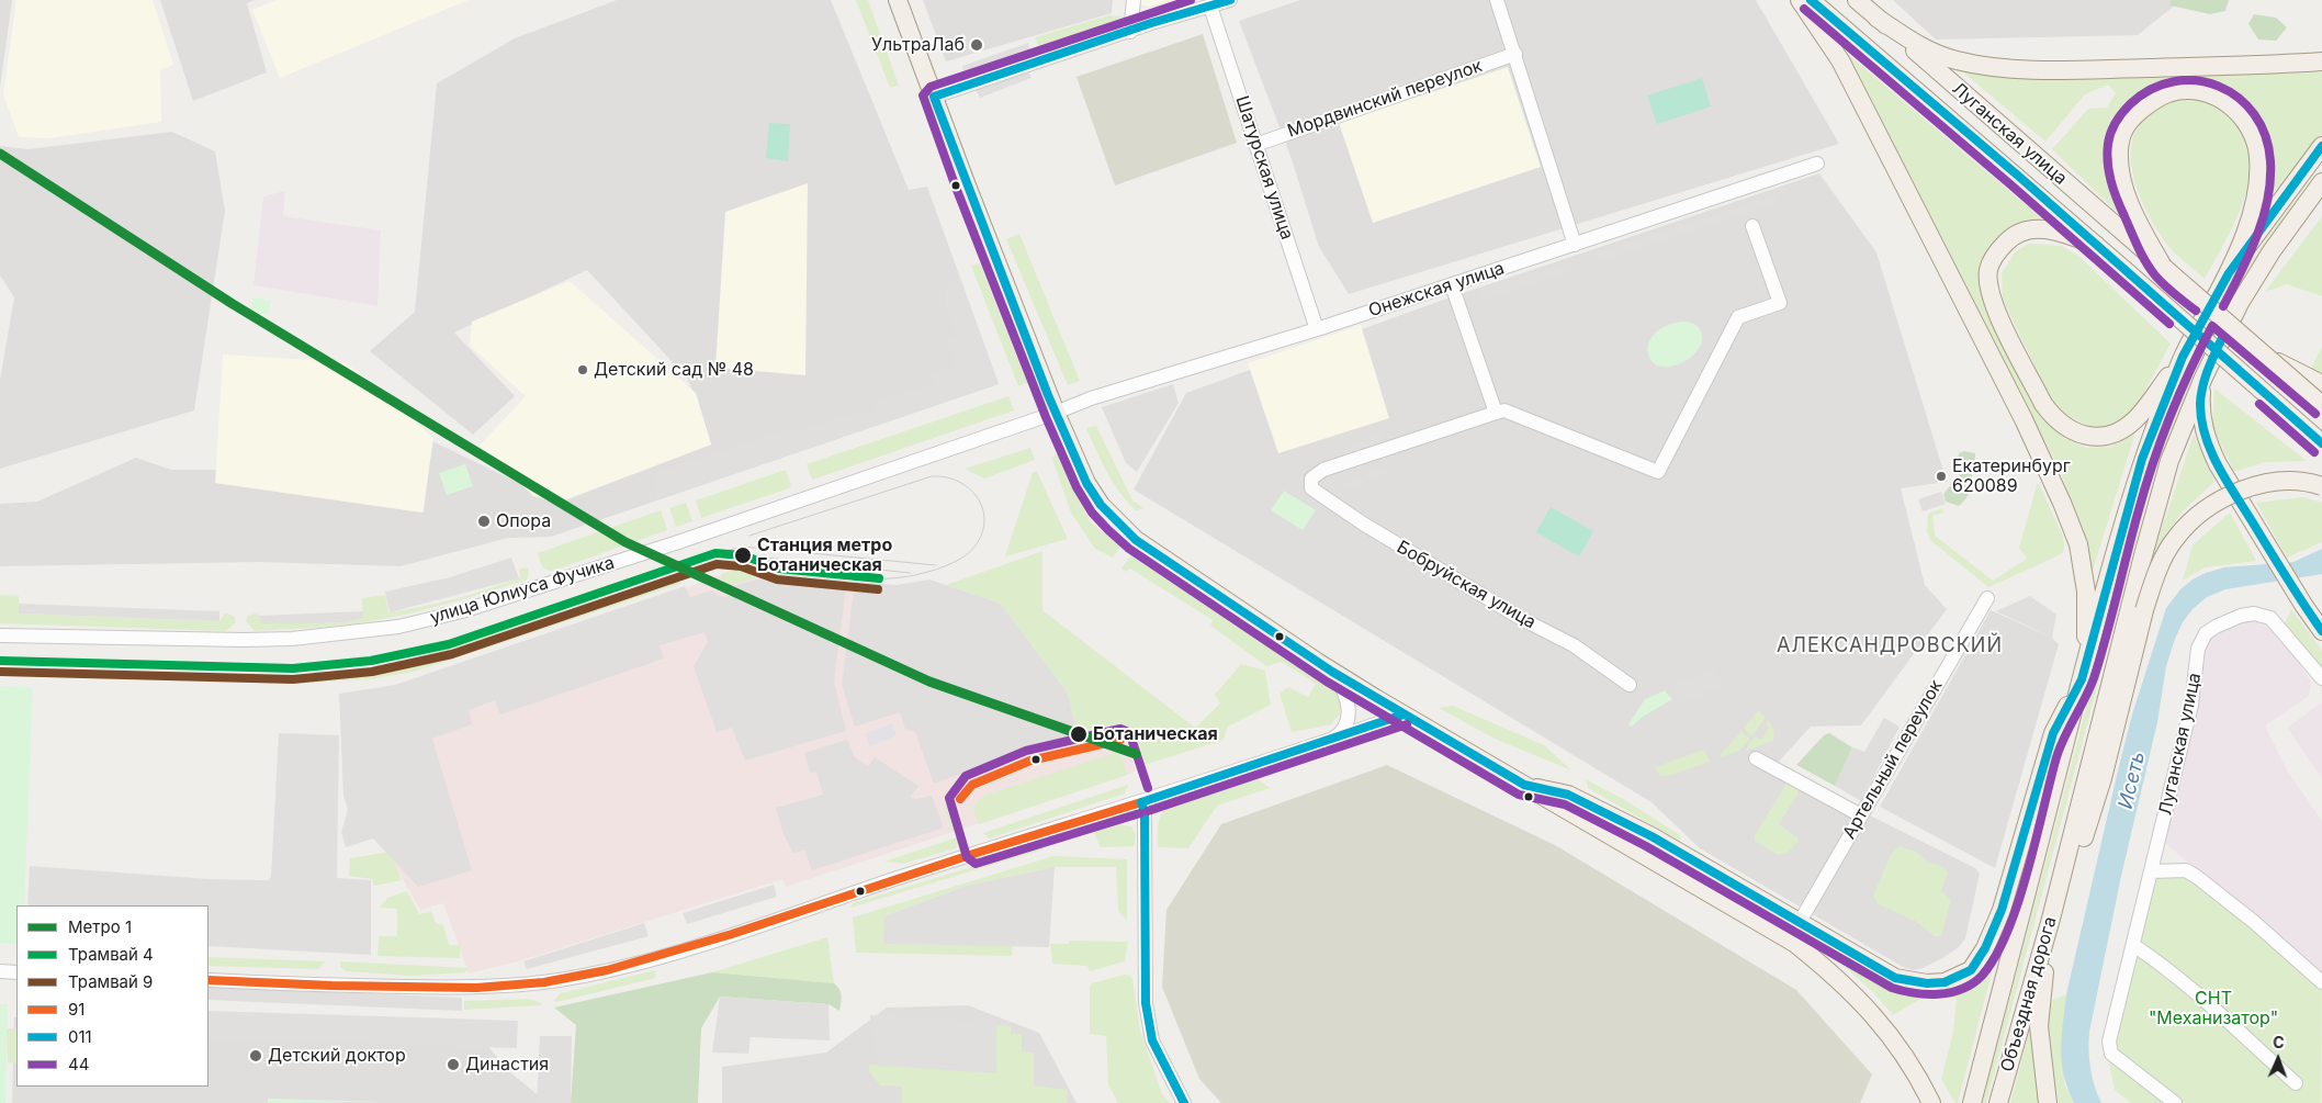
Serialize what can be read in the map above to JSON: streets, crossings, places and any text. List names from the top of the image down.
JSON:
{
  "streets": {
    "main road": ["Луганская улица", "Объездная дорога"],
    "street": [
      "Мордвинский переулок",
      "Шатурская улица",
      "Онежская улица",
      "Бобруйская улица",
      "улица Юлиуса Фучика",
      "Артельный переулок"
    ]
  },
  "crossings": [
    ["Мордвинский переулок", "Шатурская улица"],
    ["Шатурская улица", "Онежская улица"],
    ["Онежская улица", "улица Юлиуса Фучика"]
  ],
  "districts": ["АЛЕКСАНДРОВСКИЙ"],
  "water": ["Исеть"],
  "parks": ["СНТ \"Механизатор\""],
  "places": [
    "УльтраЛаб",
    "Детский сад № 48",
    "Екатеринбург 620089",
    "Опора",
    "Станция метро Ботаническая",
    "Ботаническая",
    "Детский доктор",
    "Династия"
  ],
  "lines": [
    "transit line 011",
    "transit line 44",
    "metro line 1",
    "tram line 4",
    "tram line 9",
    "transit line 91"
  ],
  "legend": [
    "Метро 1",
    "Трамвай 4",
    "Трамвай 9",
    "91",
    "011",
    "44"
  ],
  "north": "top"
}
